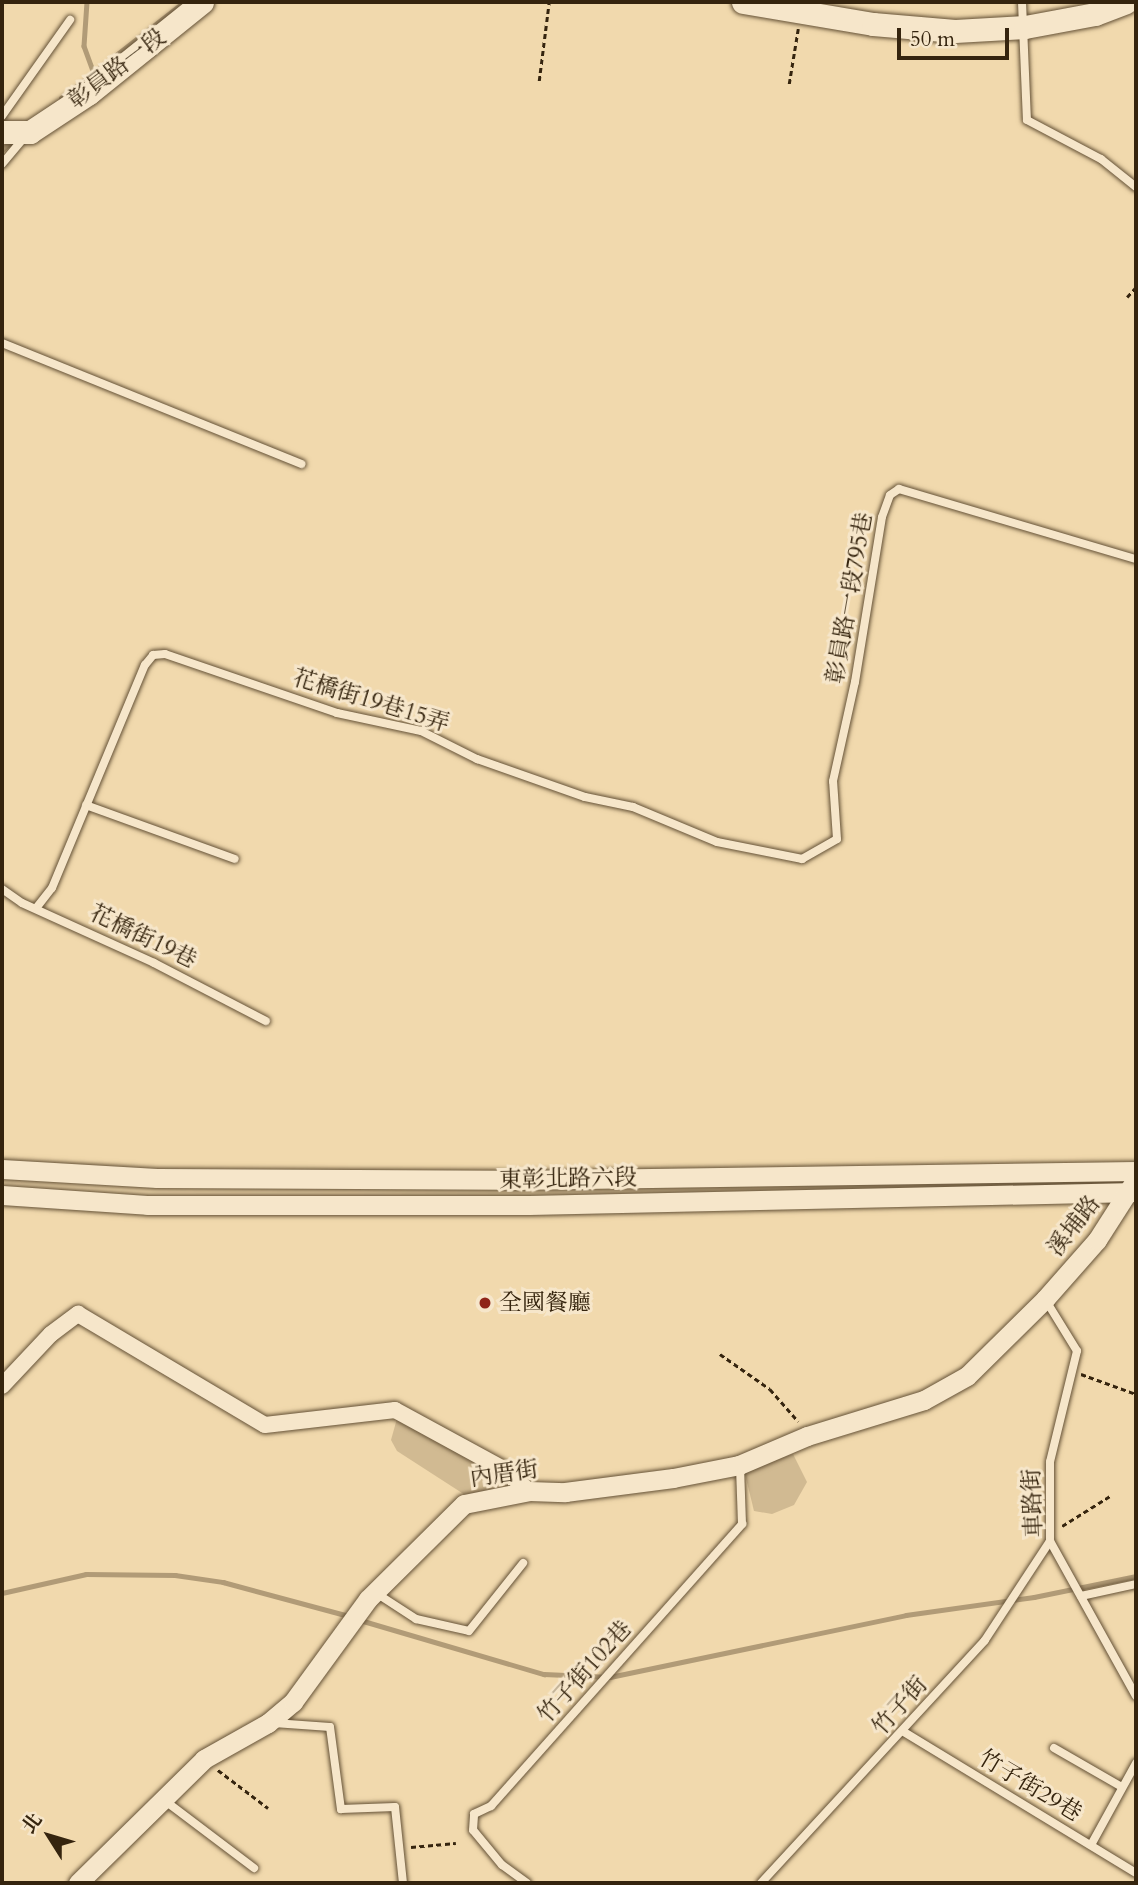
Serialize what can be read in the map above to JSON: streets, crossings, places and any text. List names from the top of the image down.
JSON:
{
  "streets": {
    "main road": ["彰員路一段"],
    "street": ["東彰北路六段", "溪埔路", "內厝街"],
    "lane": [
      "彰員路一段795巷",
      "花橋街19巷15弄",
      "花橋街19巷",
      "車路街",
      "竹子街102巷",
      "竹子街",
      "竹子街29巷"
    ]
  },
  "crossings": [
    ["彰員路一段795巷", "花橋街19巷15弄"],
    ["花橋街19巷15弄", "花橋街19巷"],
    ["東彰北路六段", "溪埔路"],
    ["溪埔路", "內厝街"],
    ["溪埔路", "車路街"],
    ["內厝街", "車路街"],
    ["內厝街", "竹子街102巷"],
    ["車路街", "竹子街"],
    ["竹子街", "竹子街29巷"]
  ],
  "places": ["全國餐廳"],
  "scale_bar": "50 m",
  "north": "top left"
}
